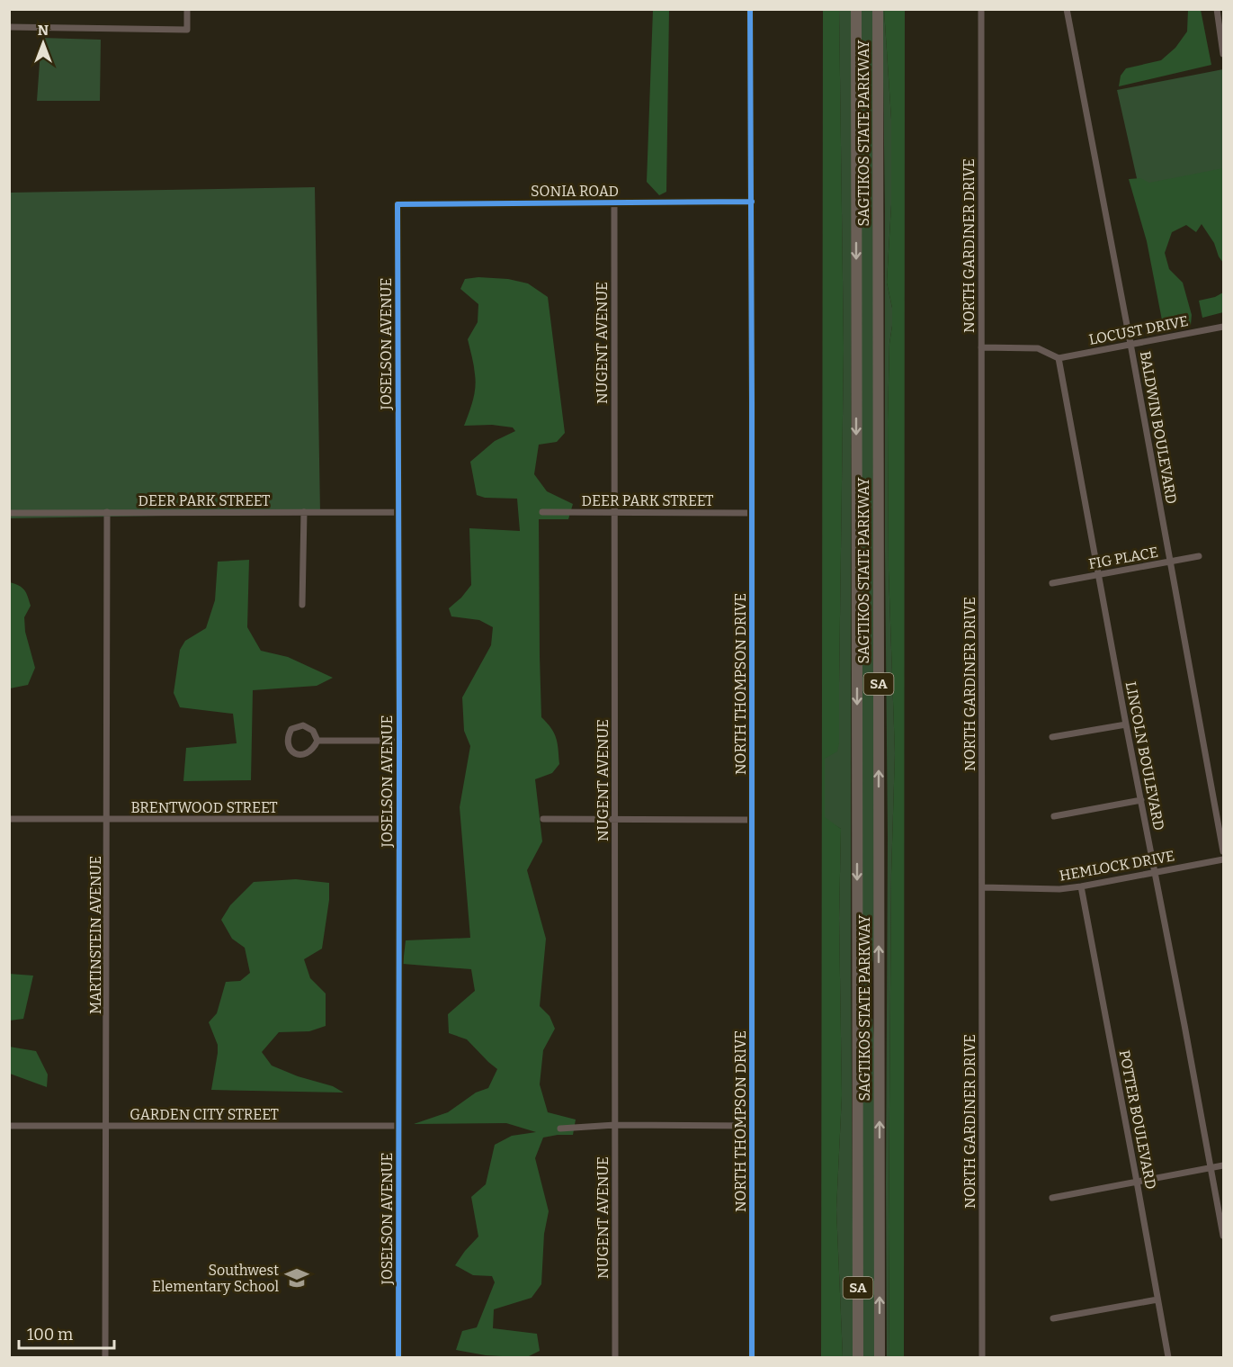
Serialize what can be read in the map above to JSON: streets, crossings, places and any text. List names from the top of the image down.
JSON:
{
  "streets": {
    "highway": ["SAGTIKOS STATE PARKWAY", "SA"],
    "street": [
      "SONIA ROAD",
      "NORTH GARDINER DRIVE",
      "LOCUST DRIVE",
      "NUGENT AVENUE",
      "JOSELSON AVENUE",
      "BALDWIN BOULEVARD",
      "DEER PARK STREET",
      "FIG PLACE",
      "NORTH THOMPSON DRIVE",
      "LINCOLN BOULEVARD",
      "BRENTWOOD STREET",
      "HEMLOCK DRIVE",
      "MARTINSTEIN AVENUE",
      "GARDEN CITY STREET",
      "POTTER BOULEVARD"
    ]
  },
  "crossings": [
    ["SONIA ROAD", "NUGENT AVENUE"],
    ["SONIA ROAD", "JOSELSON AVENUE"],
    ["SONIA ROAD", "NORTH THOMPSON DRIVE"],
    ["NORTH GARDINER DRIVE", "HEMLOCK DRIVE"],
    ["LOCUST DRIVE", "BALDWIN BOULEVARD"],
    ["LOCUST DRIVE", "LINCOLN BOULEVARD"],
    ["NUGENT AVENUE", "DEER PARK STREET"],
    ["JOSELSON AVENUE", "DEER PARK STREET"],
    ["JOSELSON AVENUE", "BRENTWOOD STREET"],
    ["JOSELSON AVENUE", "GARDEN CITY STREET"],
    ["BALDWIN BOULEVARD", "FIG PLACE"],
    ["DEER PARK STREET", "NORTH THOMPSON DRIVE"],
    ["DEER PARK STREET", "MARTINSTEIN AVENUE"],
    ["FIG PLACE", "LINCOLN BOULEVARD"],
    ["LINCOLN BOULEVARD", "HEMLOCK DRIVE"],
    ["BRENTWOOD STREET", "MARTINSTEIN AVENUE"],
    ["HEMLOCK DRIVE", "POTTER BOULEVARD"],
    ["MARTINSTEIN AVENUE", "GARDEN CITY STREET"]
  ],
  "places": {
    "school or university": ["Southwest Elementary School"]
  },
  "scale_bar": "100 m",
  "north": "top"
}
